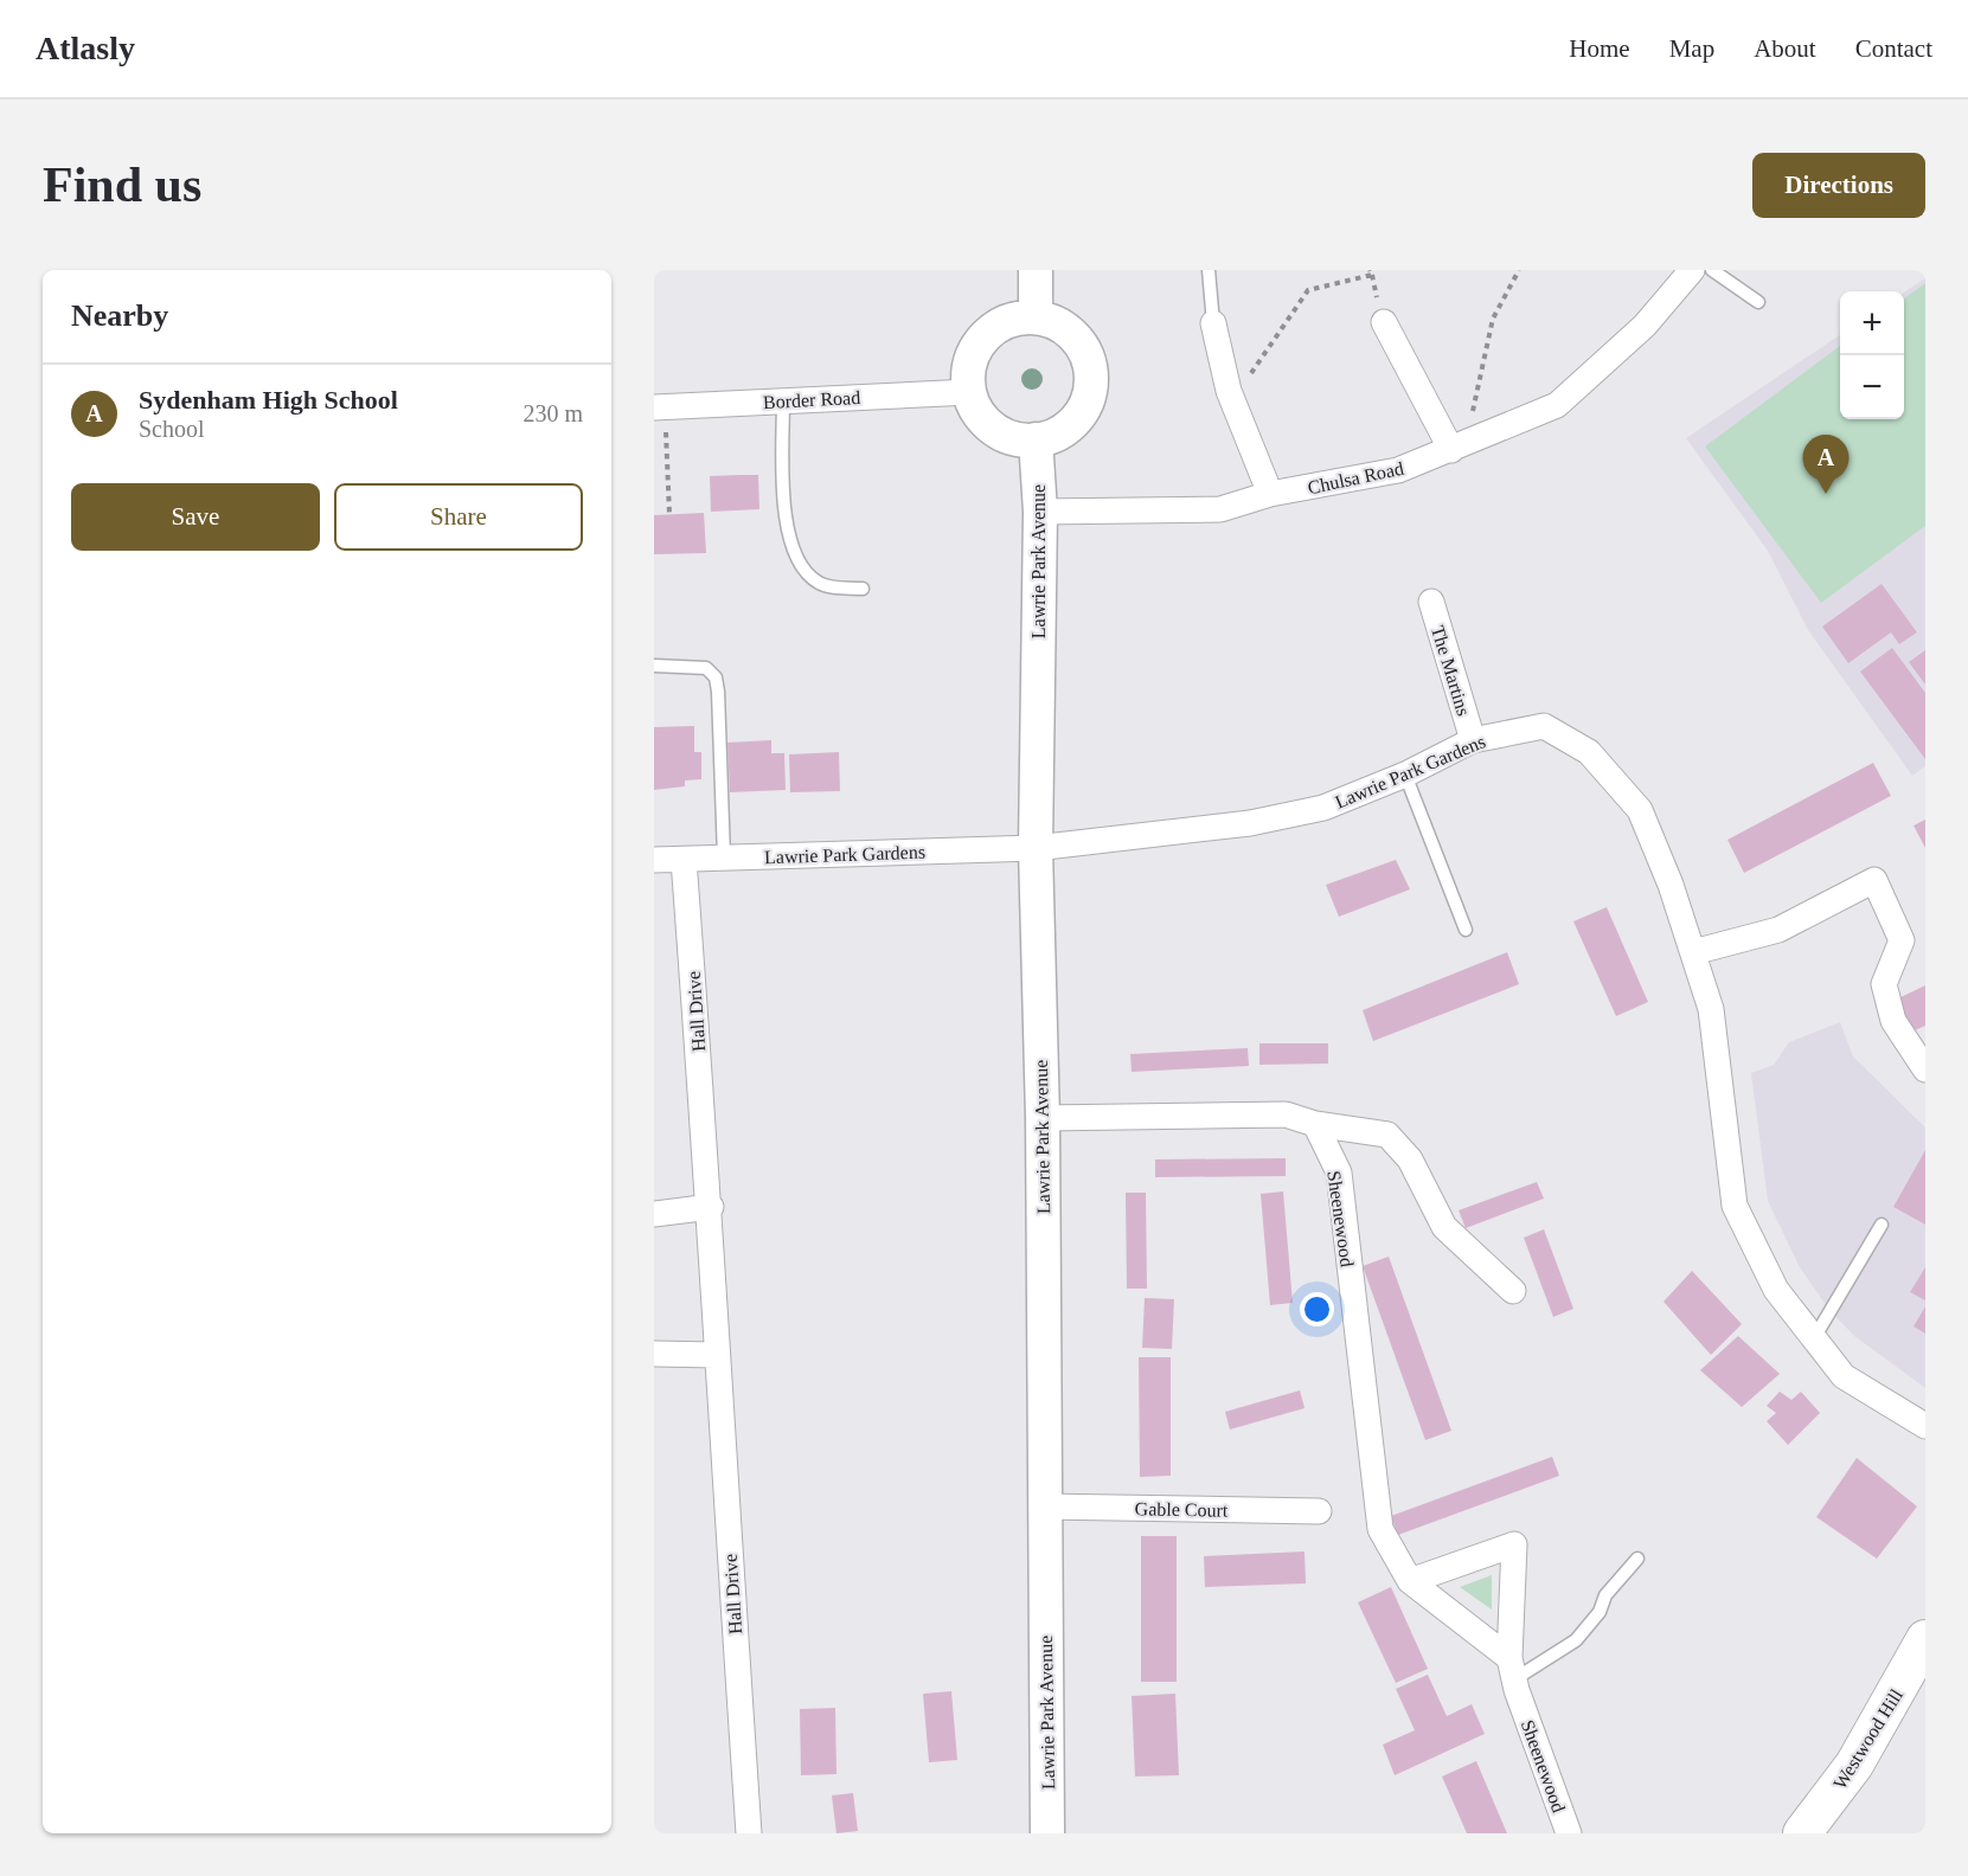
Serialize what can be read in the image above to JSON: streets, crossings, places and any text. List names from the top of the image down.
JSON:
{
  "streets": {
    "main road": ["Westwood Hill"],
    "street": [
      "Border Road",
      "Chulsa Road",
      "Lawrie Park Avenue",
      "The Martins",
      "Lawrie Park Gardens",
      "Hall Drive",
      "Sheenewood",
      "Gable Court"
    ]
  },
  "crossings": [
    ["Border Road", "Lawrie Park Avenue"],
    ["Chulsa Road", "Lawrie Park Avenue"],
    ["Lawrie Park Avenue", "Lawrie Park Gardens"],
    ["Lawrie Park Avenue", "Gable Court"],
    ["The Martins", "Lawrie Park Gardens"],
    ["Lawrie Park Gardens", "Hall Drive"]
  ],
  "page": {
    "header": "Atlasly",
    "nav": [
      "Home",
      "Map",
      "About",
      "Contact"
    ],
    "buttons": [
      "Directions",
      ["Save", "Share"]
    ],
    "title": "Find us",
    "heading": "Nearby",
    "map_buttons": ["+", "−"],
    "list": [
      {
        "mark": "A",
        "name": "Sydenham High School",
        "note": "School",
        "value": "230 m"
      }
    ],
    "pins": "A"
  }
}
